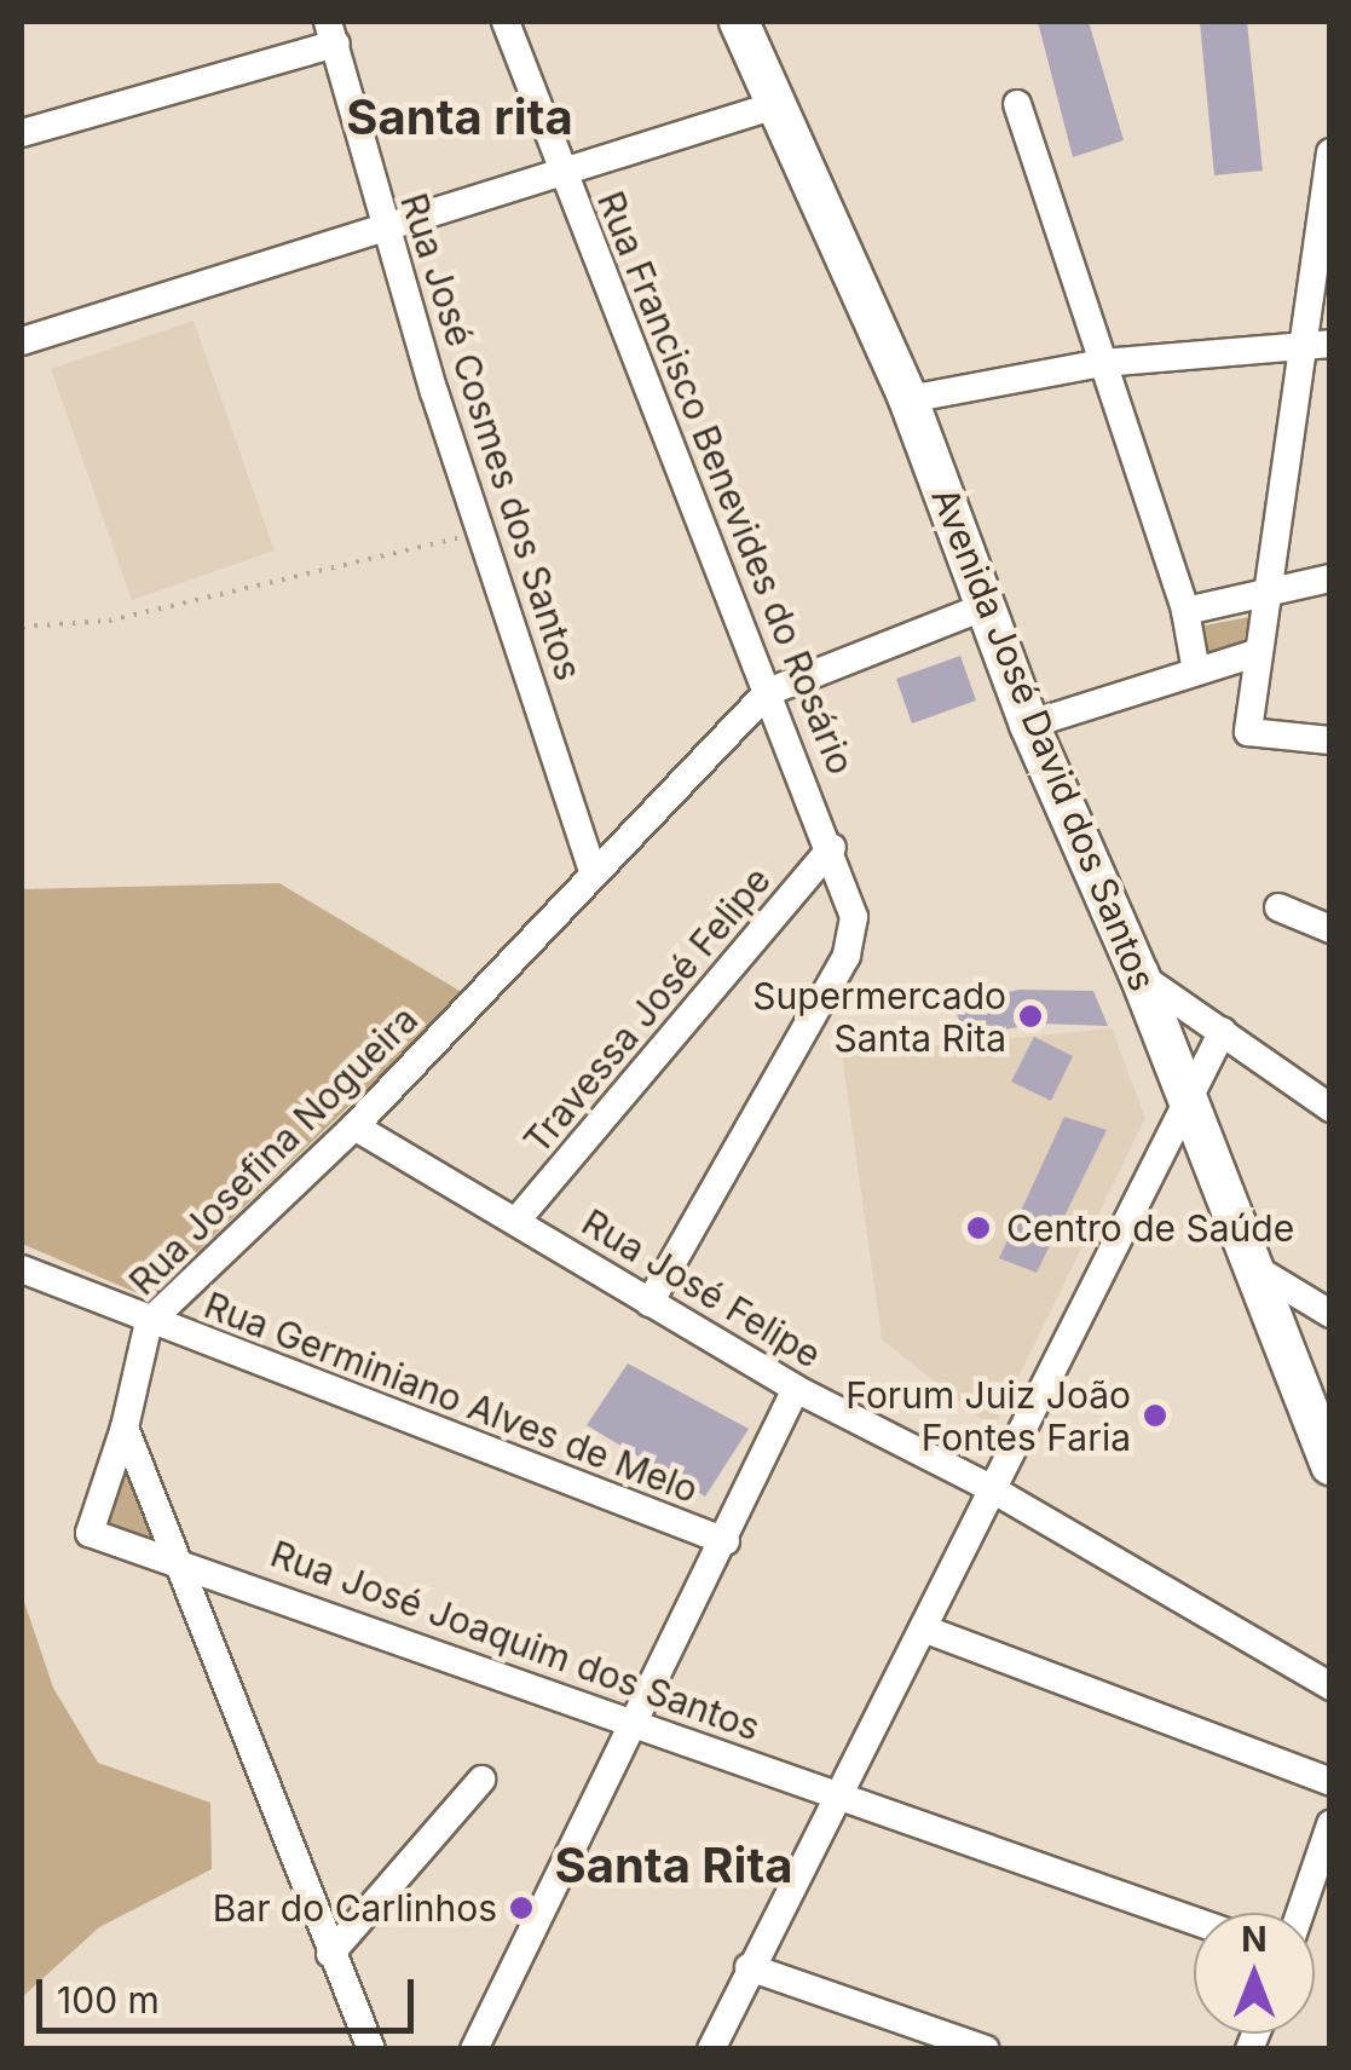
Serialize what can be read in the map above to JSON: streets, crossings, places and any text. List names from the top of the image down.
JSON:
{
  "streets": {
    "main road": ["Avenida José David dos Santos"],
    "street": [
      "Rua José Cosmes dos Santos",
      "Rua Francisco Benevides do Rosário",
      "Travessa José Felipe",
      "Rua Josefina Nogueira",
      "Rua José Felipe",
      "Rua Germiniano Alves de Melo",
      "Rua José Joaquim dos Santos"
    ]
  },
  "crossings": [
    ["Rua José Cosmes dos Santos", "Rua Josefina Nogueira"],
    ["Rua Francisco Benevides do Rosário", "Travessa José Felipe"],
    ["Rua Francisco Benevides do Rosário", "Rua Josefina Nogueira"],
    ["Rua Francisco Benevides do Rosário", "Rua José Felipe"],
    ["Avenida José David dos Santos", "Rua Josefina Nogueira"],
    ["Travessa José Felipe", "Rua José Felipe"],
    ["Rua Josefina Nogueira", "Rua José Felipe"],
    ["Rua Josefina Nogueira", "Rua Germiniano Alves de Melo"],
    ["Rua Josefina Nogueira", "Rua José Joaquim dos Santos"]
  ],
  "districts": ["Santa rita", "Santa Rita"],
  "places": [
    "Supermercado Santa Rita",
    "Centro de Saúde",
    "Forum Juiz João Fontes Faria",
    "Bar do Carlinhos"
  ],
  "scale_bar": "100 m",
  "north": "top"
}
